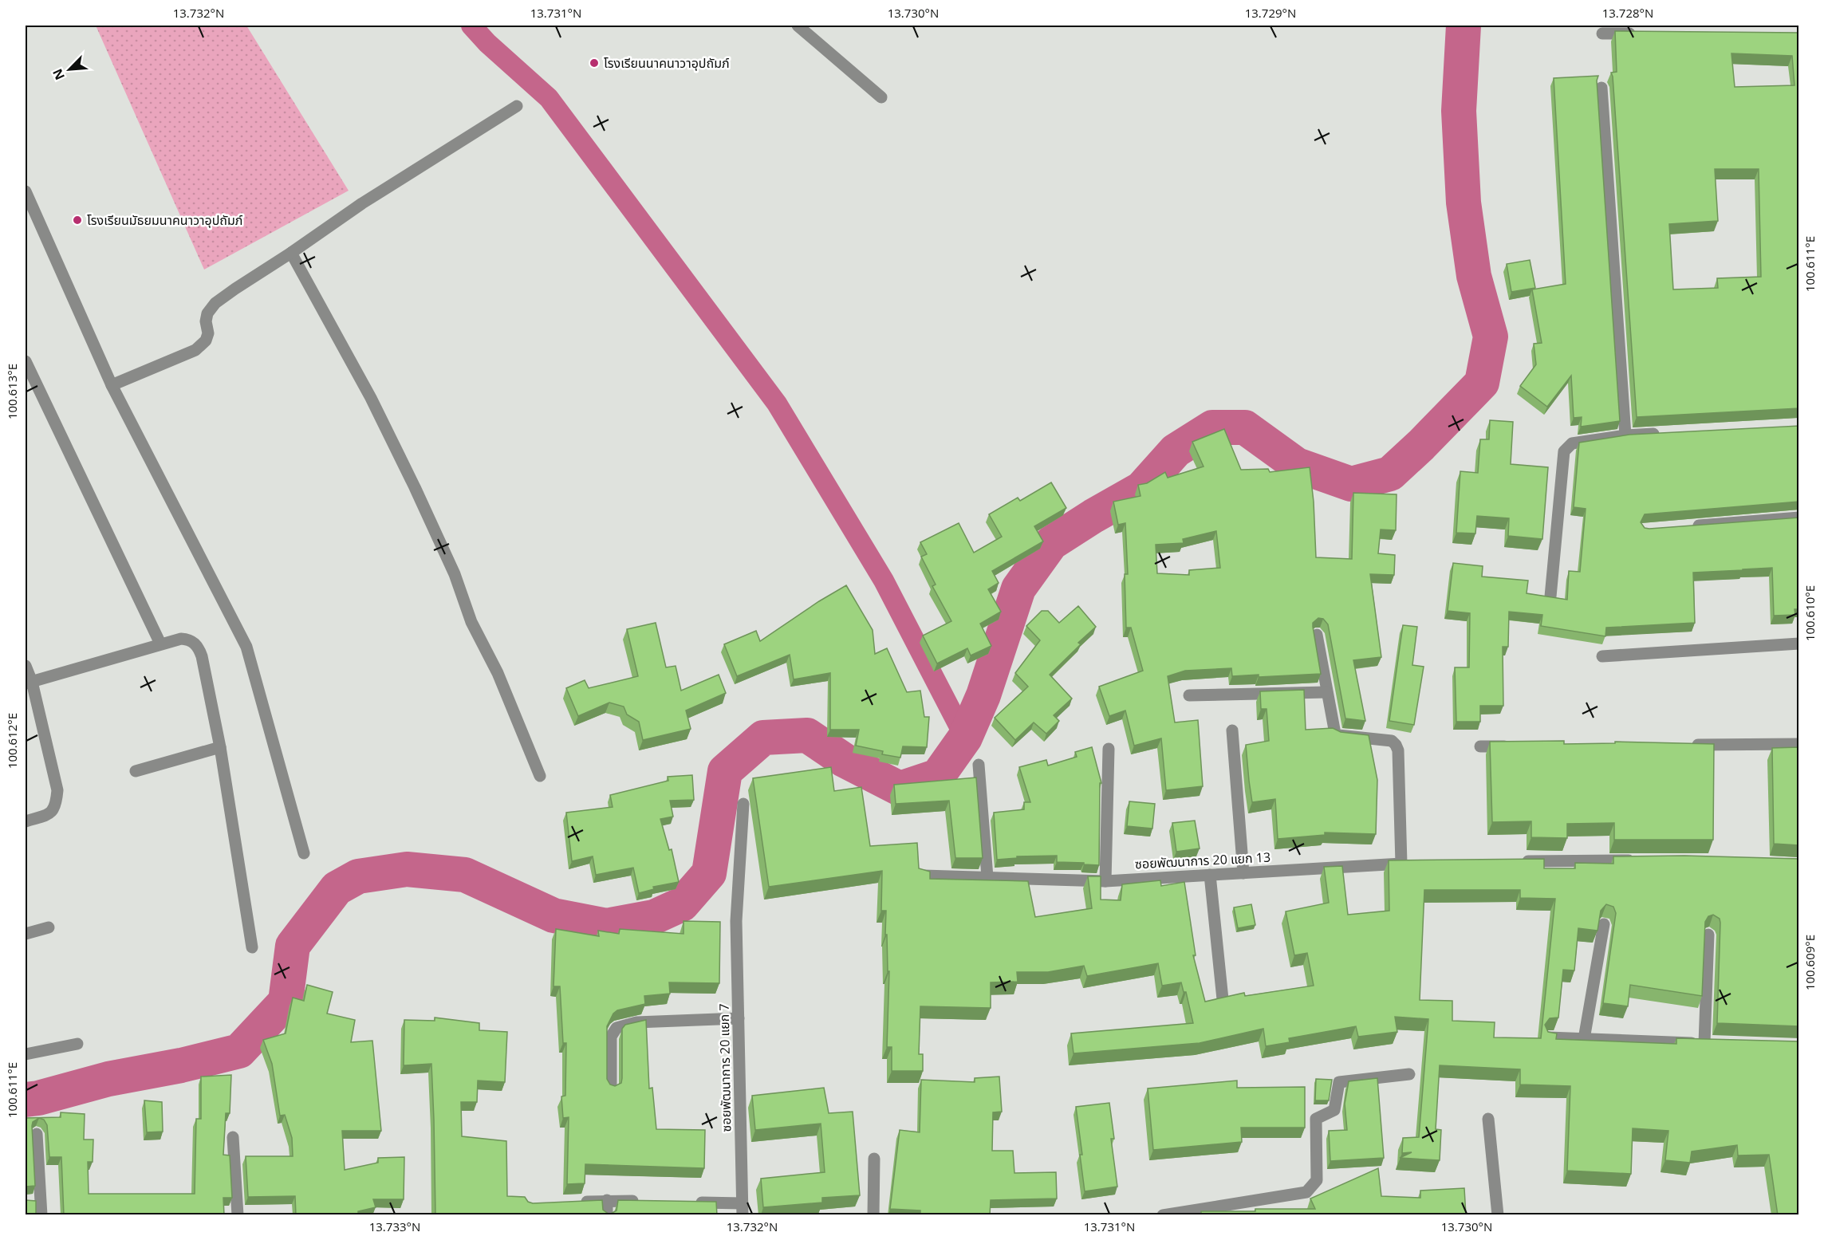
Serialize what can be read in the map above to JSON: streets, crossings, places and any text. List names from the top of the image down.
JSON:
{
  "streets": {
    "street": ["ซอยพัฒนาการ 20 แยก 13", "ซอยพัฒนาการ 20 แยก 7"]
  },
  "places": ["โรงเรียนนาคนาวาอุปถัมภ์", "โรงเรียนมัธยมนาคนาวาอุปถัมภ์"],
  "north": "bottom left",
  "coordinates": [
    "13.732°N",
    "13.731°N",
    "13.730°N",
    "13.729°N",
    "13.728°N",
    "100.611°E",
    "100.613°E",
    "100.610°E",
    "100.612°E",
    "100.609°E",
    "13.733°N"
  ]
}
